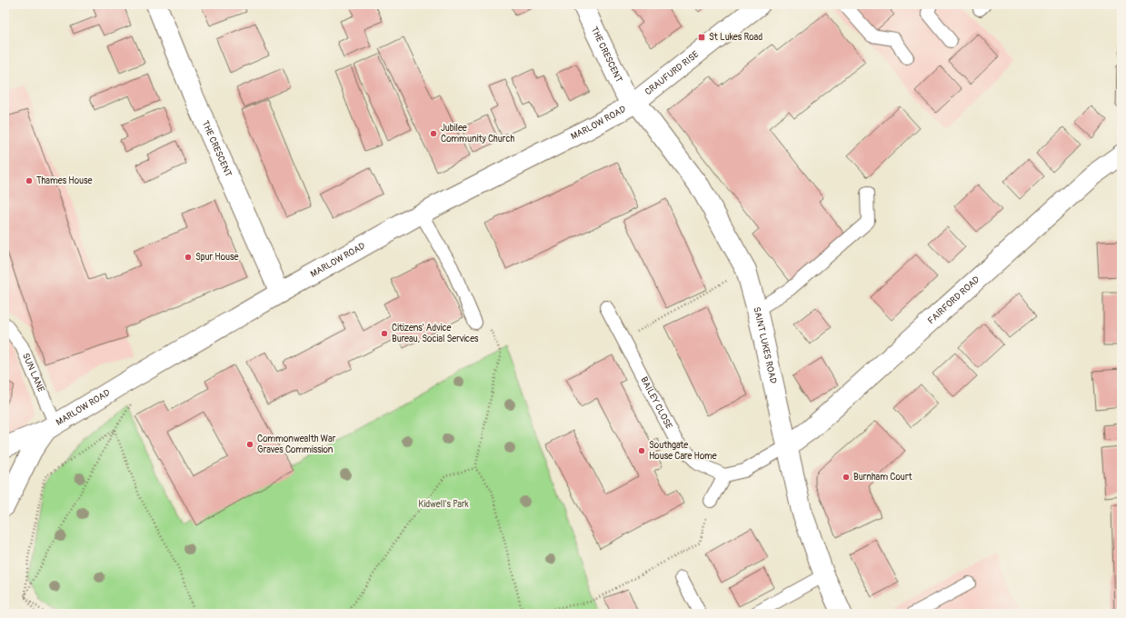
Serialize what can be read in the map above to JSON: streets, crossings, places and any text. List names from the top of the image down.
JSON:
{
  "streets": {
    "street": [
      "THE CRESCENT",
      "CRAUFURD RISE",
      "MARLOW ROAD",
      "FAIRFORD ROAD",
      "SAINT LUKES ROAD"
    ],
    "lane": ["SUN LANE", "BAILEY CLOSE"]
  },
  "crossings": [
    ["THE CRESCENT", "CRAUFURD RISE"],
    ["THE CRESCENT", "MARLOW ROAD"],
    ["THE CRESCENT", "SAINT LUKES ROAD"],
    ["CRAUFURD RISE", "MARLOW ROAD"],
    ["CRAUFURD RISE", "SAINT LUKES ROAD"],
    ["MARLOW ROAD", "SAINT LUKES ROAD"],
    ["MARLOW ROAD", "SUN LANE"],
    ["FAIRFORD ROAD", "SAINT LUKES ROAD"]
  ],
  "parks": ["Kidwell's Park"],
  "places": {
    "transit": ["St Lukes Road"],
    "other": [
      "Jubilee Community Church",
      "Thames House",
      "Spur House",
      "Citizens' Advice Bureau, Social Services",
      "Commonwealth War Graves Commission",
      "Southgate House Care Home",
      "Burnham Court"
    ]
  }
}
